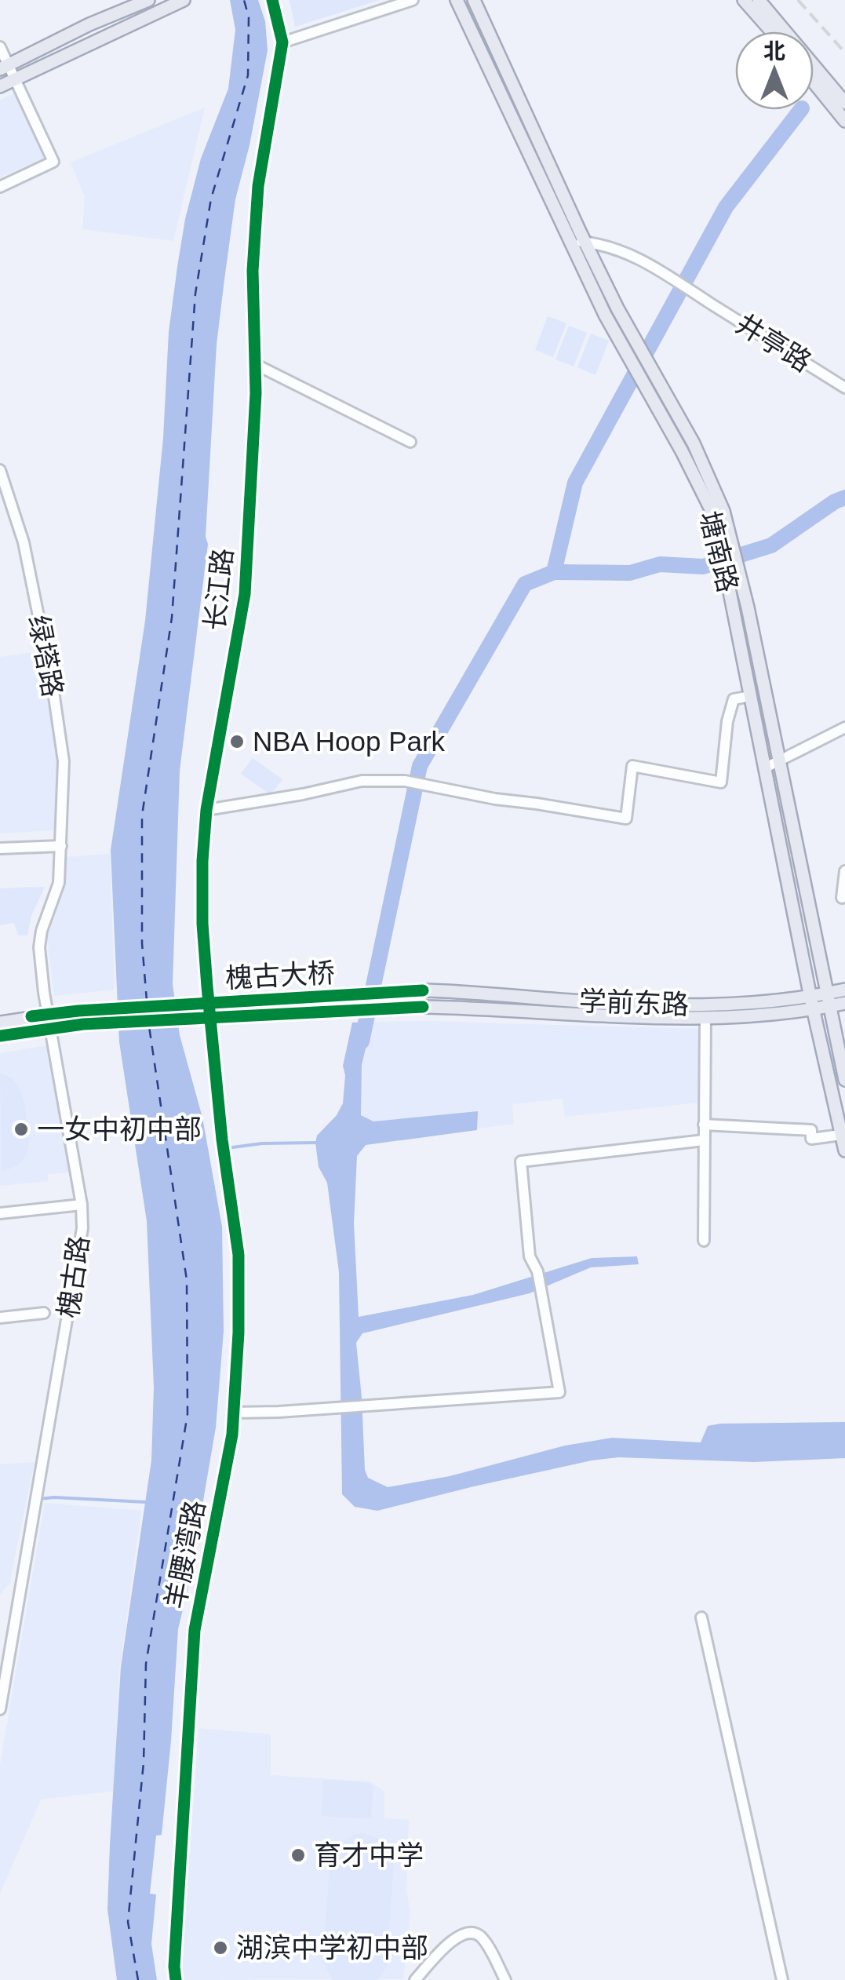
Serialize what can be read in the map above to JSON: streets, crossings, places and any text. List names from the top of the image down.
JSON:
{
  "streets": {
    "main road": ["塘南路", "槐古大桥", "学前东路"],
    "street": [
      "井亭路",
      "长江路",
      "绿塔路",
      "槐古路",
      "羊腰湾路"
    ]
  },
  "crossings": [
    ["井亭路", "塘南路"],
    ["塘南路", "学前东路"],
    ["长江路", "羊腰湾路"],
    ["绿塔路", "槐古路"],
    ["槐古大桥", "学前东路"]
  ],
  "places": [
    "NBA Hoop Park",
    "一女中初中部",
    "育才中学",
    "湖滨中学初中部"
  ],
  "north": "top"
}
